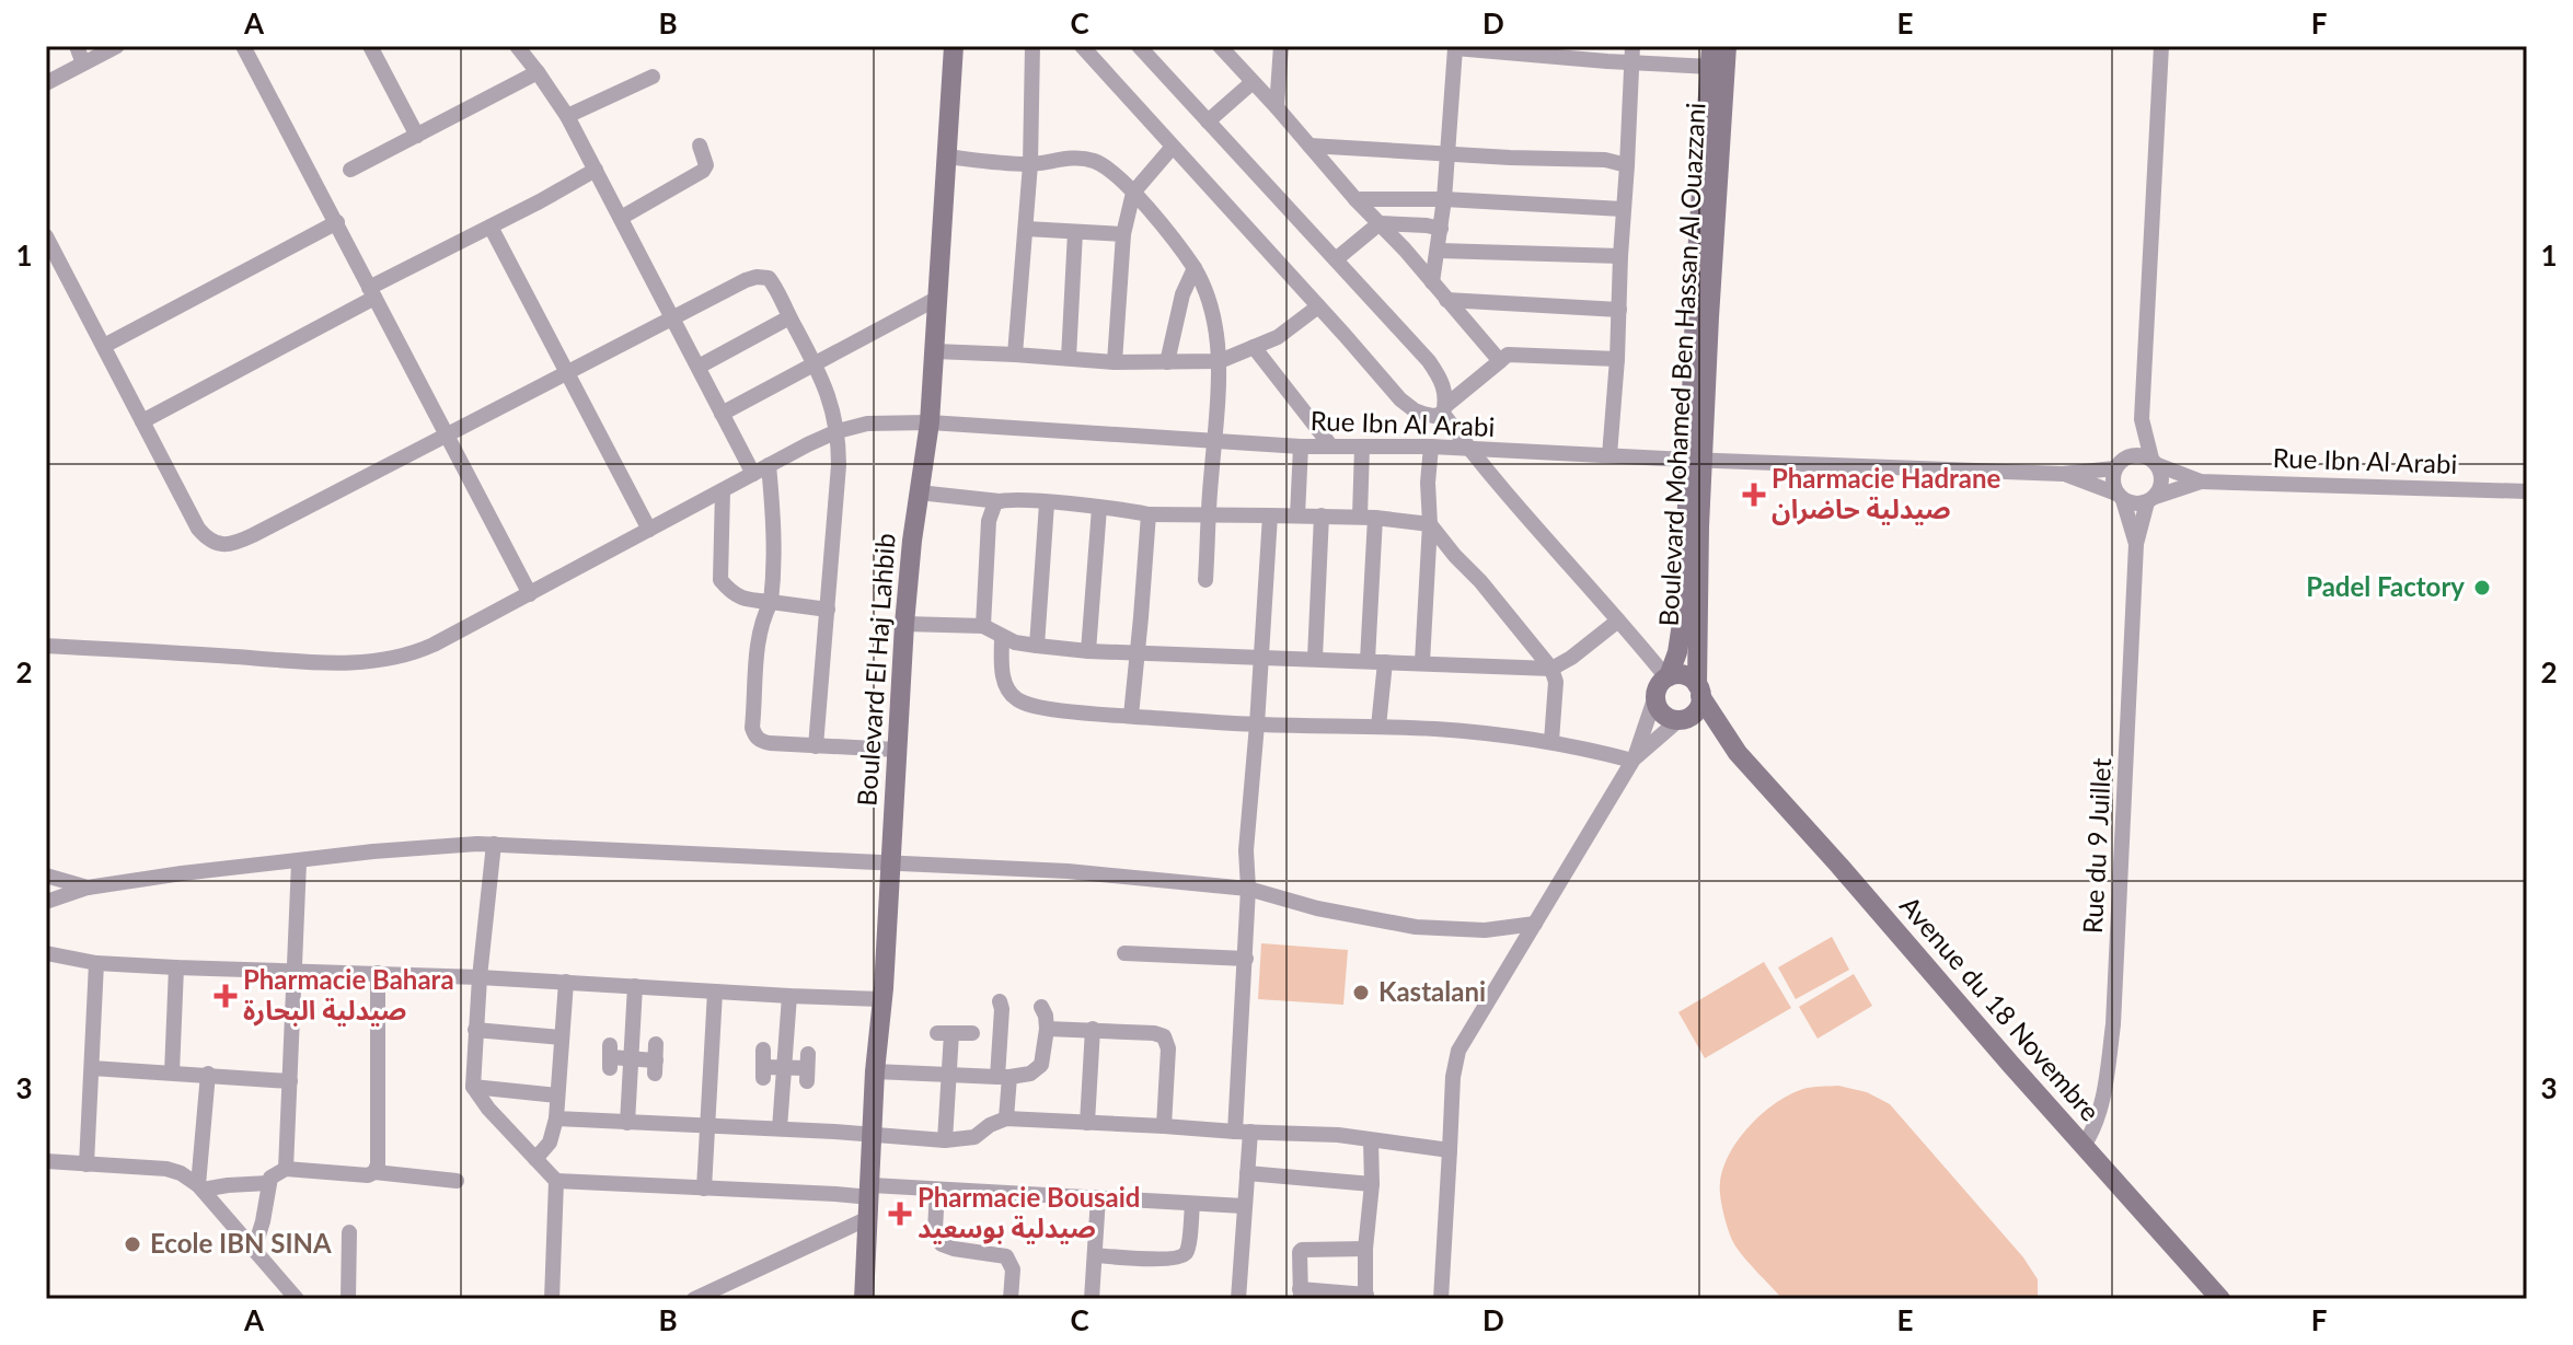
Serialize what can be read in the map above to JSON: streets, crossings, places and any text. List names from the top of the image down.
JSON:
{
  "streets": {
    "street": [
      "Boulevard Mohamed Ben Hassan Al Ouazzani",
      "Rue Ibn Al Arabi",
      "Boulevard El Haj Lahbib",
      "Rue du 9 Juillet",
      "Avenue du 18 Novembre"
    ]
  },
  "crossings": [
    ["Boulevard Mohamed Ben Hassan Al Ouazzani", "Rue Ibn Al Arabi"],
    ["Boulevard Mohamed Ben Hassan Al Ouazzani", "Avenue du 18 Novembre"],
    ["Rue Ibn Al Arabi", "Boulevard El Haj Lahbib"],
    ["Rue Ibn Al Arabi", "Rue du 9 Juillet"],
    ["Rue du 9 Juillet", "Avenue du 18 Novembre"]
  ],
  "places": {
    "health": ["Pharmacie Hadrane صيدلية حاضران", "Pharmacie Bahara صيدلية البحارة", "Pharmacie Bousaid صيدلية بوسعيد"],
    "other": ["Padel Factory", "Kastalani", "Ecole IBN SINA"]
  },
  "grid": {
    "columns": [
      "A",
      "B",
      "C",
      "D",
      "E",
      "F"
    ],
    "rows": ["1", "2", "3"]
  }
}
